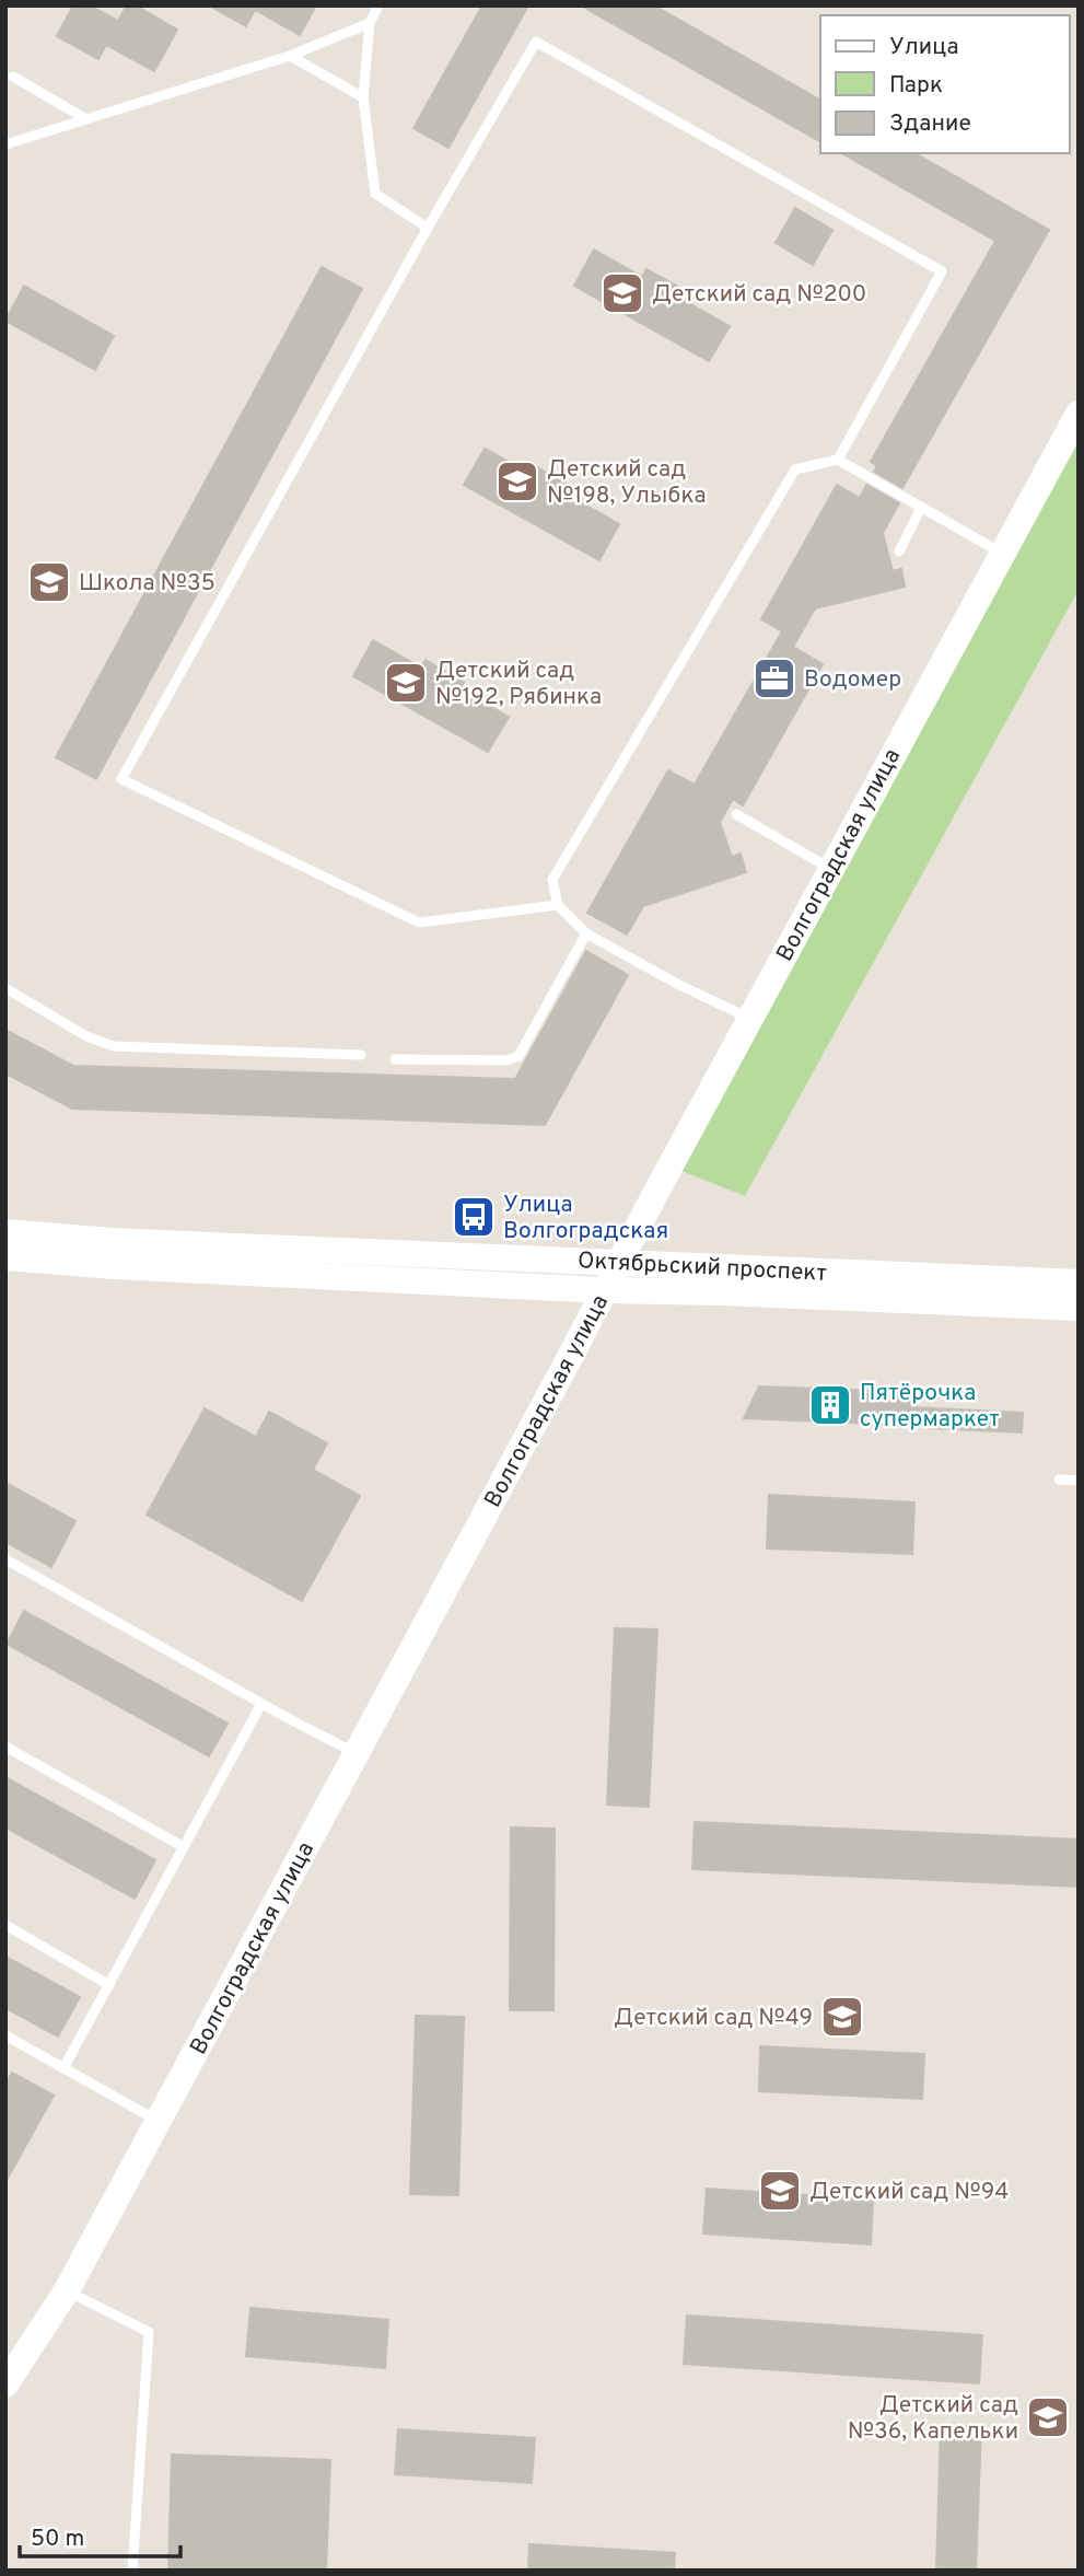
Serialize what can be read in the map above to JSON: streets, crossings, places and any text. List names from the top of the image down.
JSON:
{
  "streets": {
    "main road": ["Волгоградская улица", "Октябрьский проспект"]
  },
  "crossings": [
    ["Волгоградская улица", "Октябрьский проспект"]
  ],
  "places": {
    "school or university": [
      "Детский сад №200",
      "Детский сад №198, Улыбка",
      "Школа №35",
      "Детский сад №192, Рябинка",
      "Детский сад №49",
      "Детский сад №94",
      "Детский сад №36, Капельки"
    ],
    "office": ["Водомер"],
    "bus stop": ["Улица Волгоградская"],
    "building": ["Пятёрочка супермаркет"]
  },
  "legend": ["Улица", "Парк", "Здание"],
  "scale_bar": "50 m"
}
